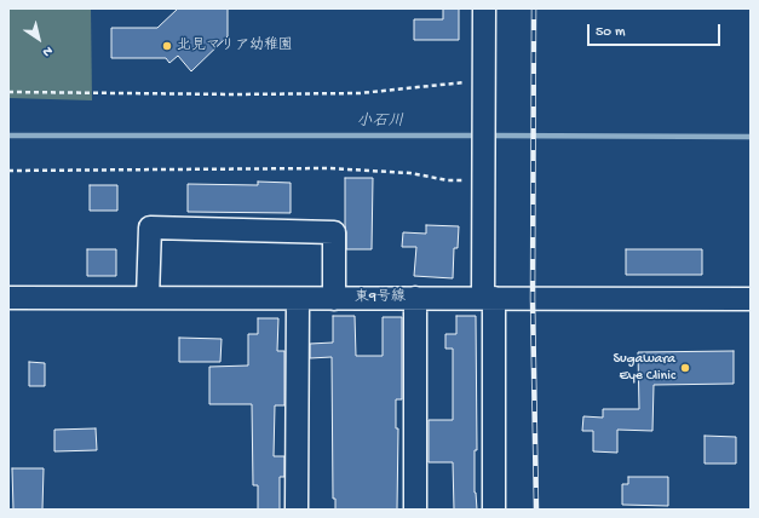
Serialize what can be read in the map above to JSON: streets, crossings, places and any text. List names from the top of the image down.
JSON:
{
  "streets": {
    "street": ["東9号線"]
  },
  "water": ["小石川"],
  "places": ["北見マリア幼稚園", "Sugawara Eye Clinic"],
  "scale_bar": "50 m",
  "north": "bottom right"
}
